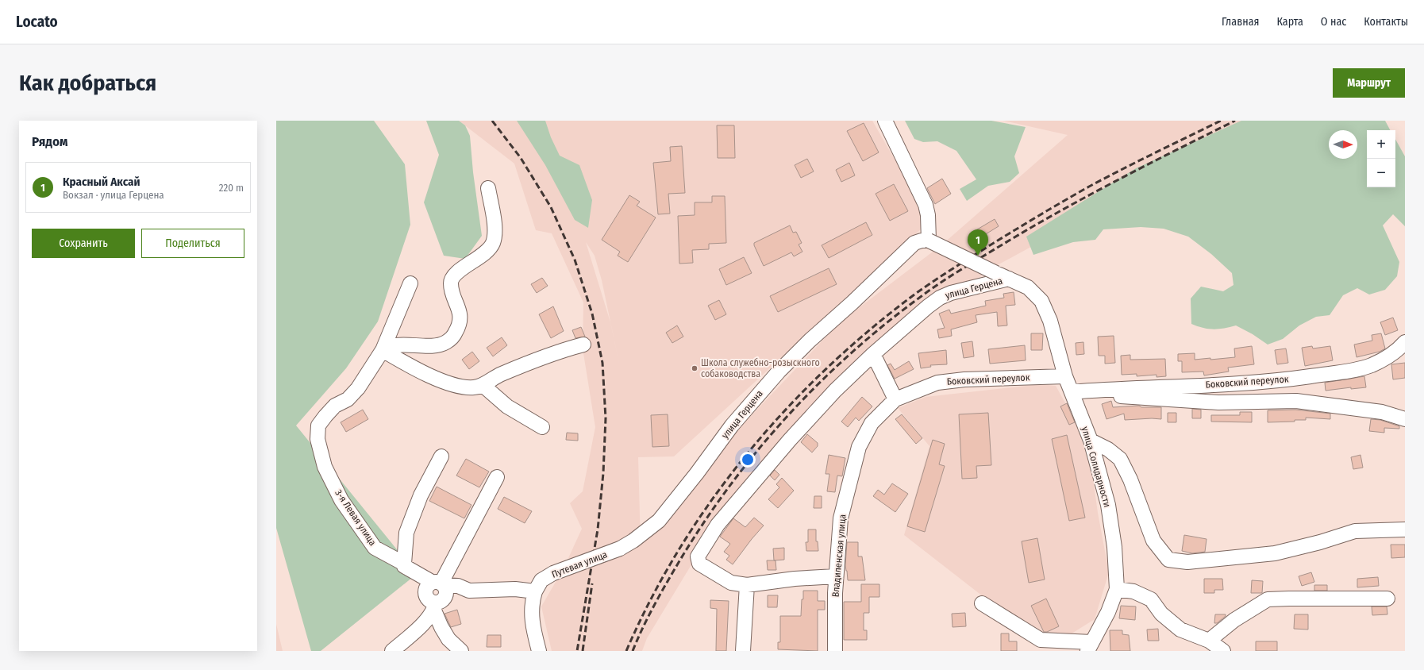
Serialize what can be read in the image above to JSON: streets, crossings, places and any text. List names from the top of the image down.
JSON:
{
  "streets": {
    "street": [
      "улица Герцена",
      "Боковский переулок",
      "улица Солидарности",
      "3-я Левая улица",
      "Владиленская улица",
      "Путевая улица"
    ]
  },
  "crossings": [
    ["улица Герцена", "улица Солидарности"],
    ["улица Герцена", "Путевая улица"],
    ["Боковский переулок", "улица Солидарности"],
    ["Боковский переулок", "Владиленская улица"]
  ],
  "places": ["Школа служебно-розыскного собаководства"],
  "north": "right",
  "page": {
    "header": "Locato",
    "nav": [
      "Главная",
      "Карта",
      "О нас",
      "Контакты"
    ],
    "buttons": [
      "Маршрут",
      ["Сохранить", "Поделиться"]
    ],
    "title": "Как добраться",
    "heading": "Рядом",
    "map_buttons": ["+", "−"],
    "list": [
      {
        "mark": "1",
        "name": "Красный Аксай",
        "note": "Вокзал · улица Герцена",
        "value": "220 m"
      }
    ],
    "pins": "1"
  }
}
